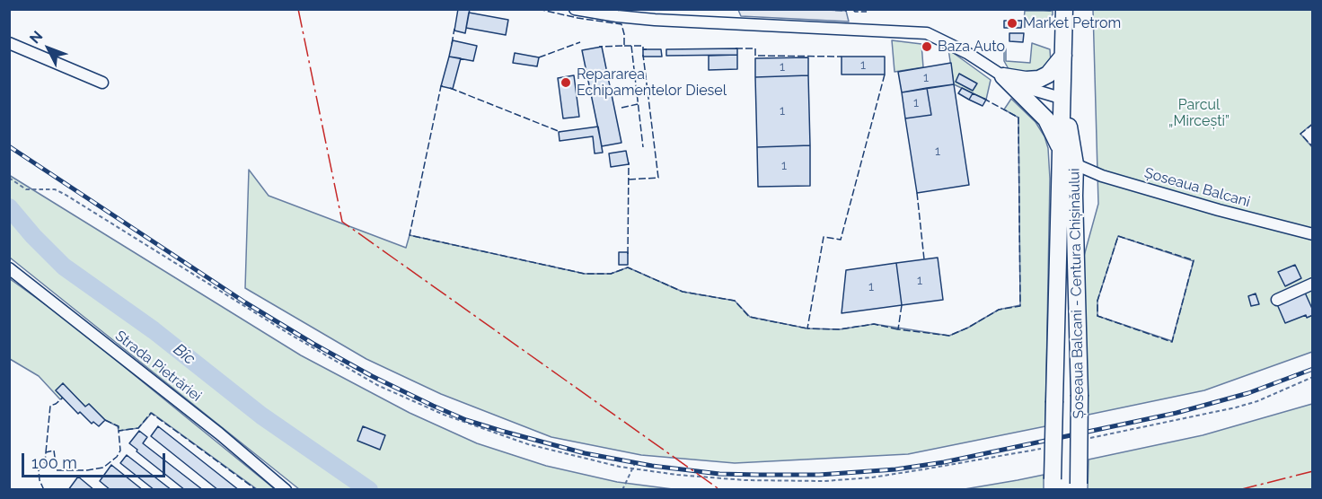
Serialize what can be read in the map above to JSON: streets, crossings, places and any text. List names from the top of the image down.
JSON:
{
  "streets": {
    "highway": ["Șoseaua Balcani - Centura Chișinăului"],
    "street": ["Șoseaua Balcani", "Strada Pietrăriei"]
  },
  "crossings": [
    ["Șoseaua Balcani", "Șoseaua Balcani - Centura Chișinăului"]
  ],
  "water": ["Bîc"],
  "parks": ["Parcul „Mircești”"],
  "places": ["Market Petrom", "Baza Auto", "Repararea Echipamentelor Diesel"],
  "house_numbers": [
    "1",
    "1",
    "1",
    "1",
    "1",
    "1",
    "1",
    "1",
    "1"
  ],
  "scale_bar": "100 m",
  "north": "top left"
}
